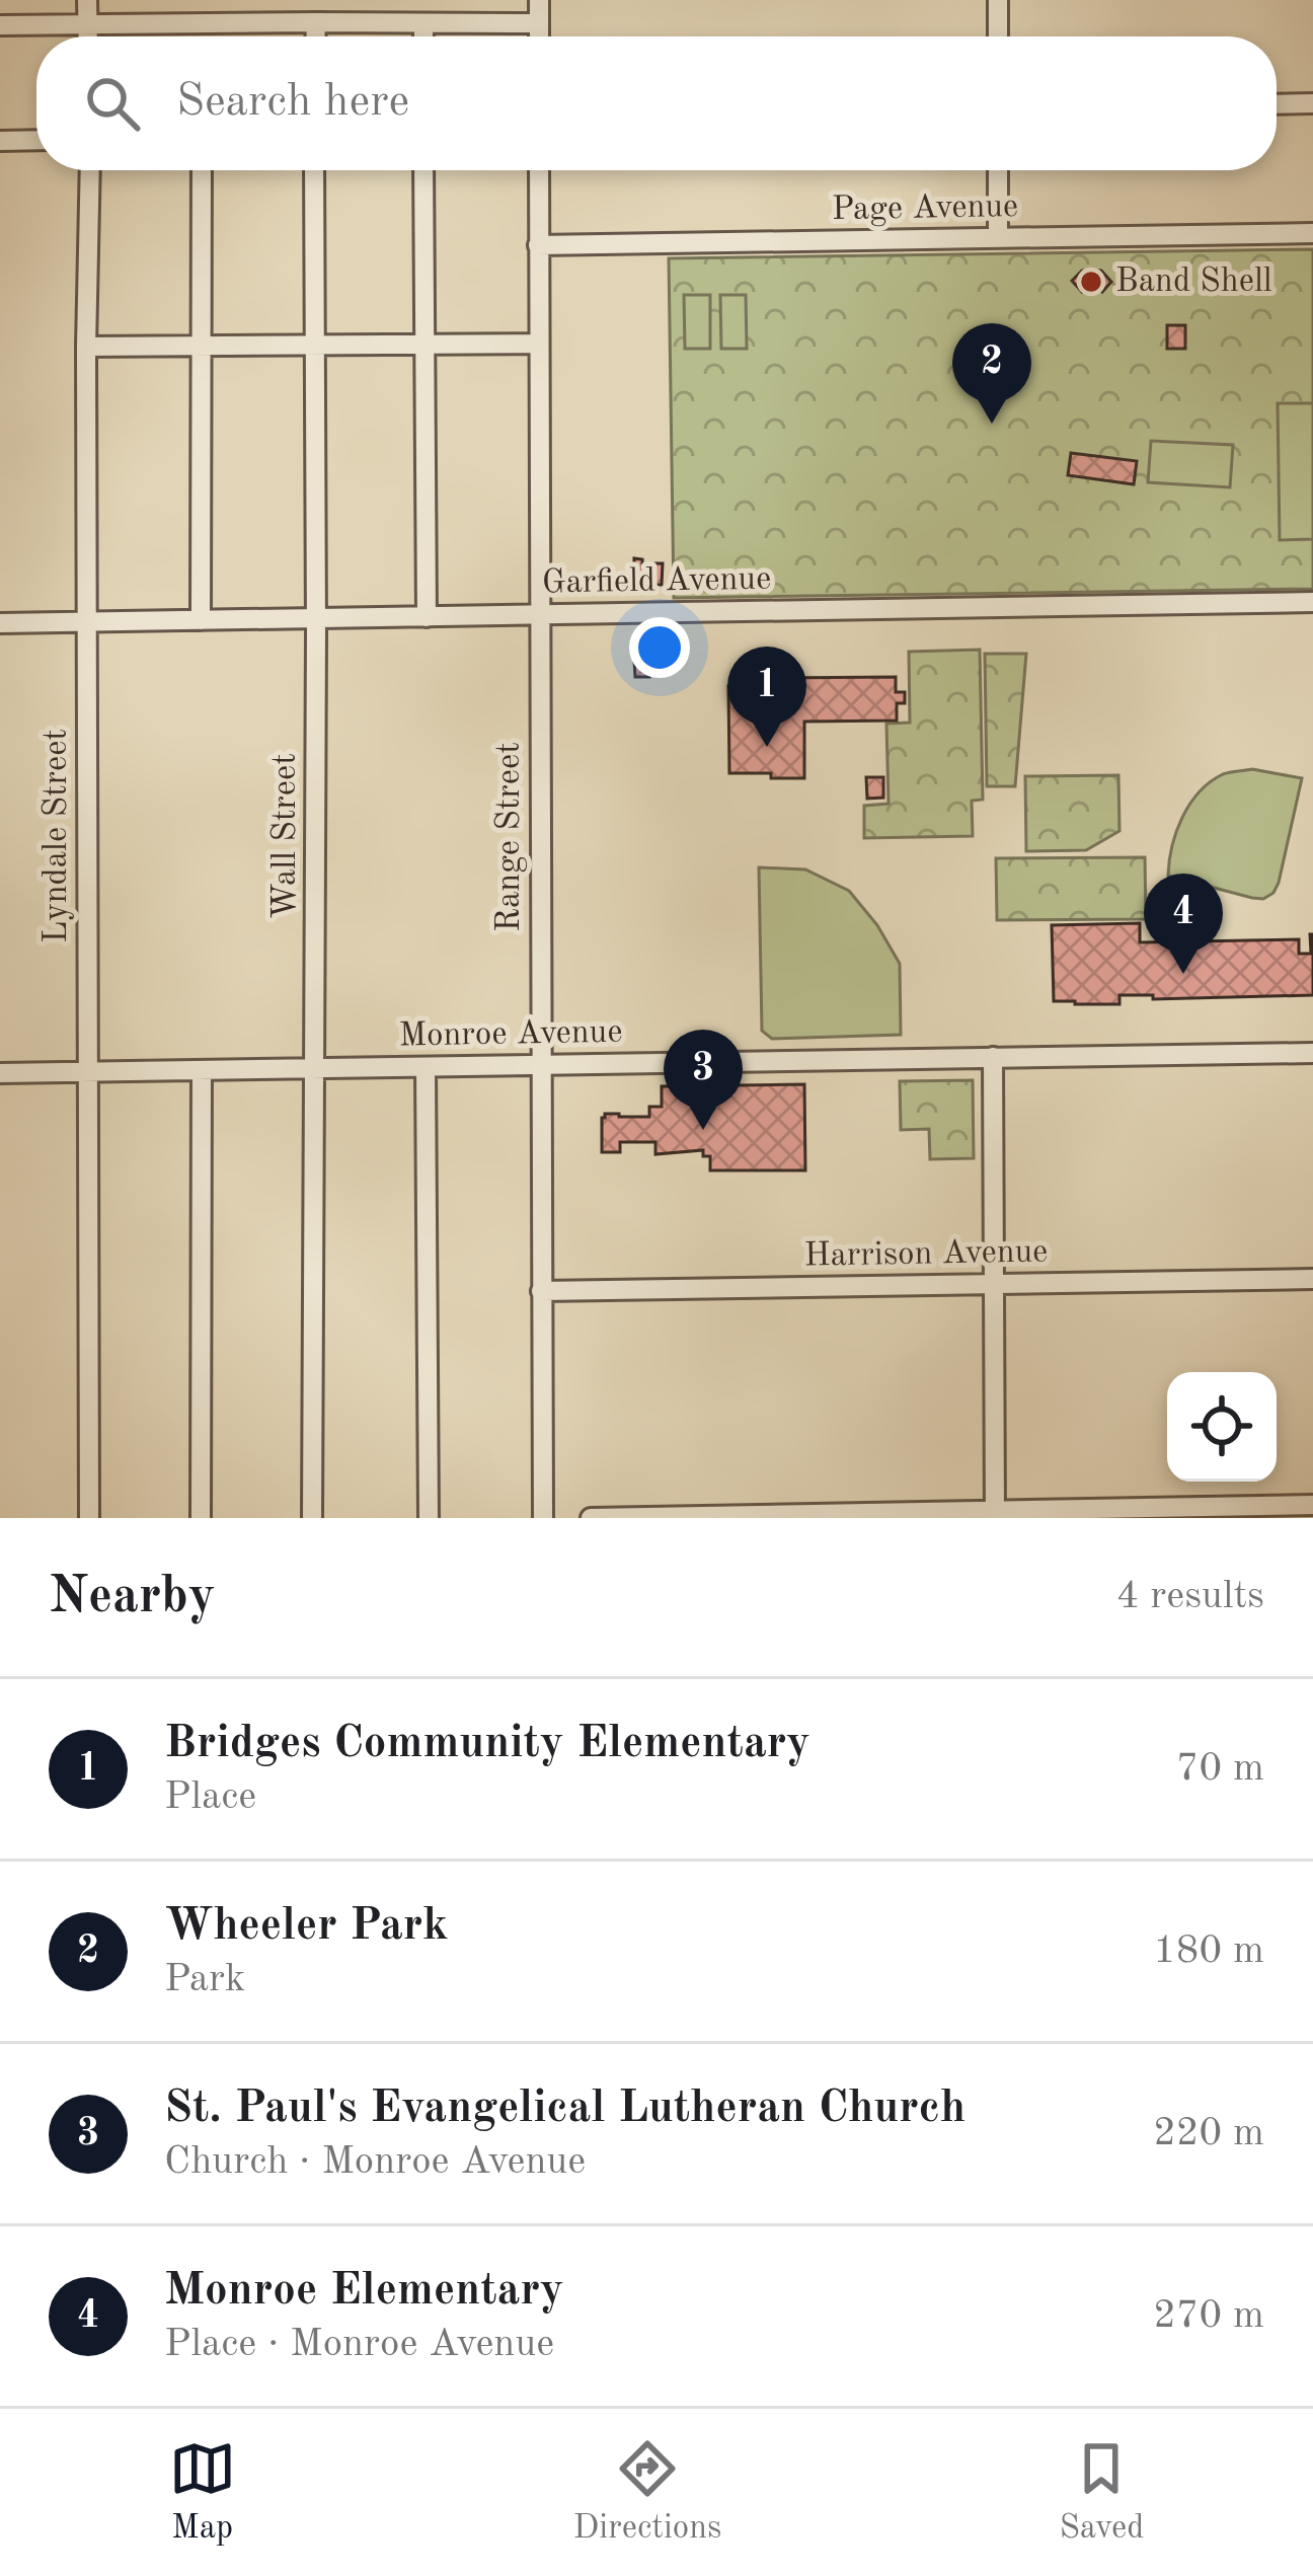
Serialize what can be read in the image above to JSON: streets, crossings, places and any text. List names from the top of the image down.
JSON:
{
  "streets": {
    "street": [
      "Page Avenue",
      "Garfield Avenue",
      "Lyndale Street",
      "Wall Street",
      "Range Street",
      "Monroe Avenue",
      "Harrison Avenue"
    ]
  },
  "crossings": [
    ["Page Avenue", "Range Street"],
    ["Garfield Avenue", "Lyndale Street"],
    ["Garfield Avenue", "Wall Street"],
    ["Garfield Avenue", "Range Street"],
    ["Lyndale Street", "Monroe Avenue"],
    ["Wall Street", "Monroe Avenue"],
    ["Range Street", "Monroe Avenue"],
    ["Range Street", "Harrison Avenue"]
  ],
  "places": ["Band Shell"],
  "page": {
    "search": "Search here",
    "pins": [
      "2",
      "1",
      "4",
      "3"
    ],
    "heading": ["Nearby", "4 results"],
    "list": [
      {
        "mark": "1",
        "name": "Bridges Community Elementary",
        "note": "Place",
        "value": "70 m"
      },
      {
        "mark": "2",
        "name": "Wheeler Park",
        "note": "Park",
        "value": "180 m"
      },
      {
        "mark": "3",
        "name": "St. Paul's Evangelical Lutheran Church",
        "note": "Church · Monroe Avenue",
        "value": "220 m"
      },
      {
        "mark": "4",
        "name": "Monroe Elementary",
        "note": "Place · Monroe Avenue",
        "value": "270 m"
      }
    ],
    "nav": ["Map", "Directions", "Saved"]
  }
}
